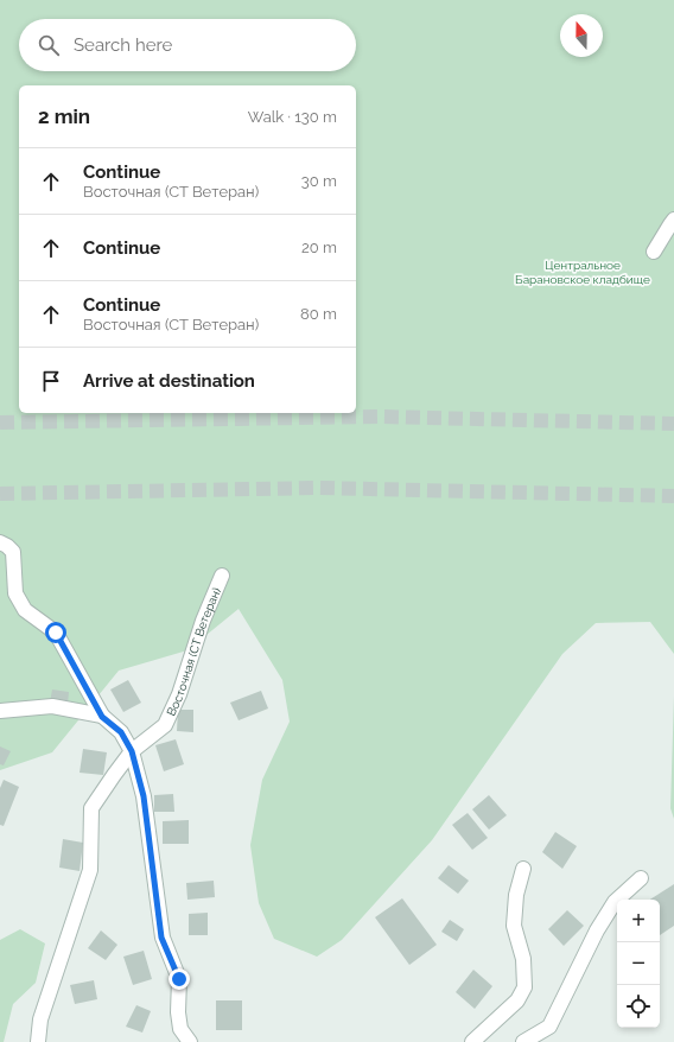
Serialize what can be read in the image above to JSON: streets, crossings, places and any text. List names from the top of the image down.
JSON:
{
  "streets": {
    "street": ["Восточная (СТ Ветеран)"]
  },
  "parks": ["Центральное Барановское кладбище"],
  "north": "top",
  "page": {
    "search": "Search here",
    "heading": ["2 min", "Walk · 130 m"],
    "list": [
      ["Continue", "Восточная (СТ Ветеран)", "30 m"],
      ["Continue", "20 m"],
      ["Continue", "Восточная (СТ Ветеран)", "80 m"],
      "Arrive at destination"
    ],
    "map_buttons": ["+", "−"]
  }
}
